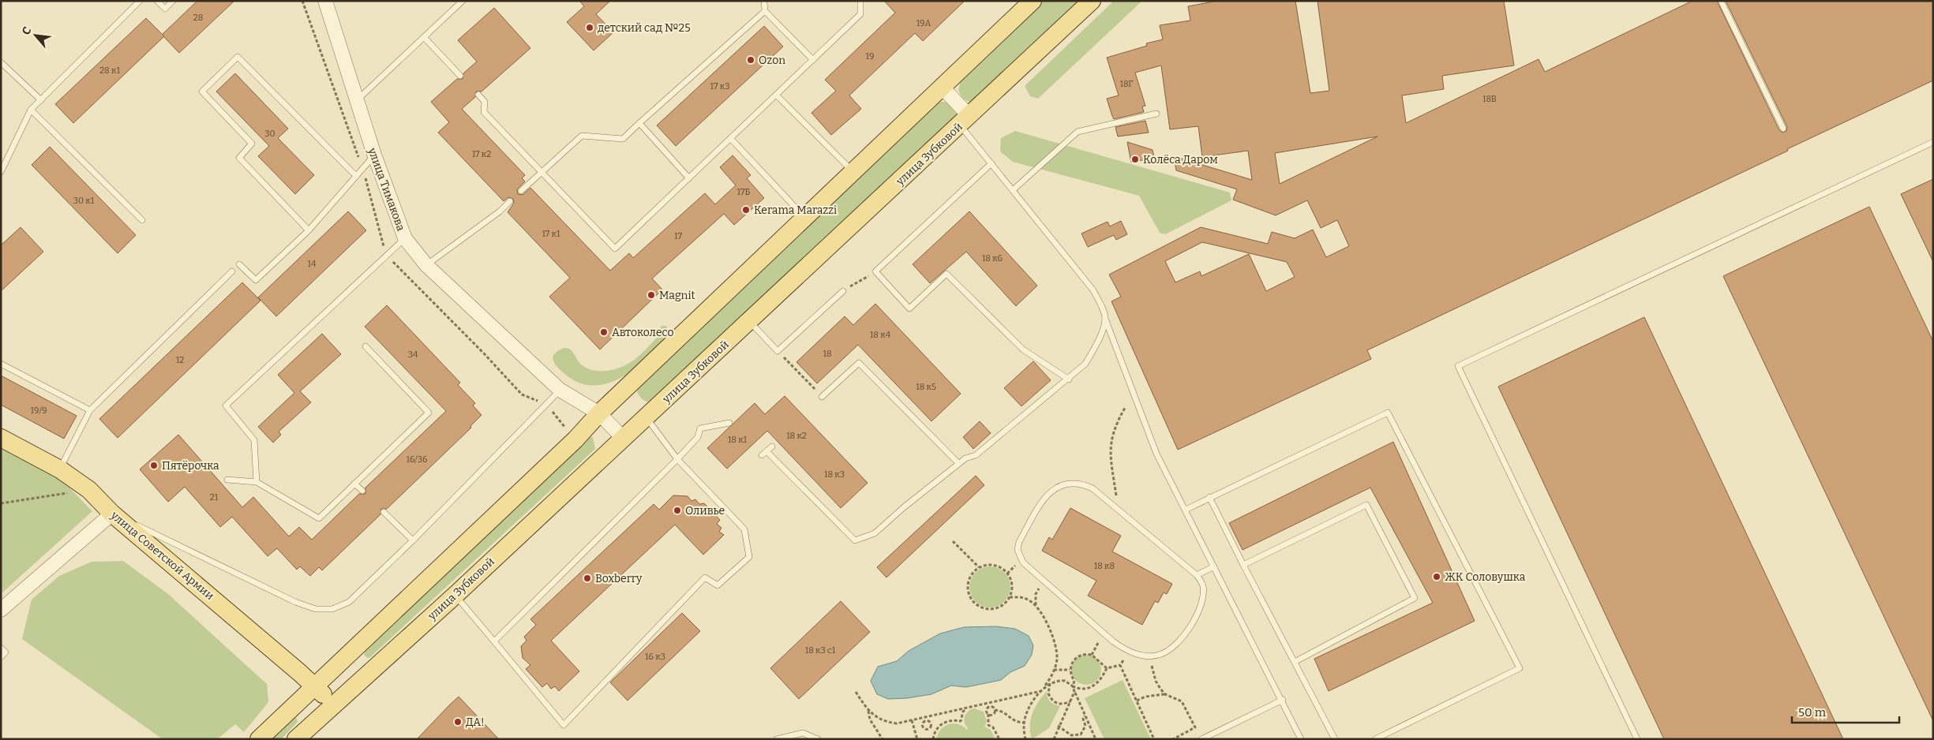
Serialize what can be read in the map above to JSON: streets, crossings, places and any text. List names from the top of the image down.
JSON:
{
  "streets": {
    "main road": ["улица Зубковой", "улица Советской Армии"],
    "street": ["улица Тимакова"]
  },
  "crossings": [
    ["улица Зубковой", "улица Тимакова"],
    ["улица Зубковой", "улица Советской Армии"]
  ],
  "places": [
    "детский сад №25",
    "Ozon",
    "Колёса Даром",
    "Kerama Marazzi",
    "Magnit",
    "Автоколесо",
    "Пятёрочка",
    "Оливье",
    "ЖК Соловушка",
    "Boxberry",
    "ДА!"
  ],
  "house_numbers": [
    "28",
    "19А",
    "19",
    "28 к1",
    "18Г",
    "17 к3",
    "18В",
    "30",
    "17 к2",
    "17Б",
    "30 к1",
    "17 к1",
    "17",
    "18 к6",
    "14",
    "18 к4",
    "18",
    "34",
    "12",
    "18 к5",
    "19/9",
    "18 к2",
    "18 к1",
    "16/36",
    "18 к3",
    "21",
    "18 к8",
    "18 к3 с1",
    "16 к3"
  ],
  "scale_bar": "50 m",
  "north": "top left"
}
